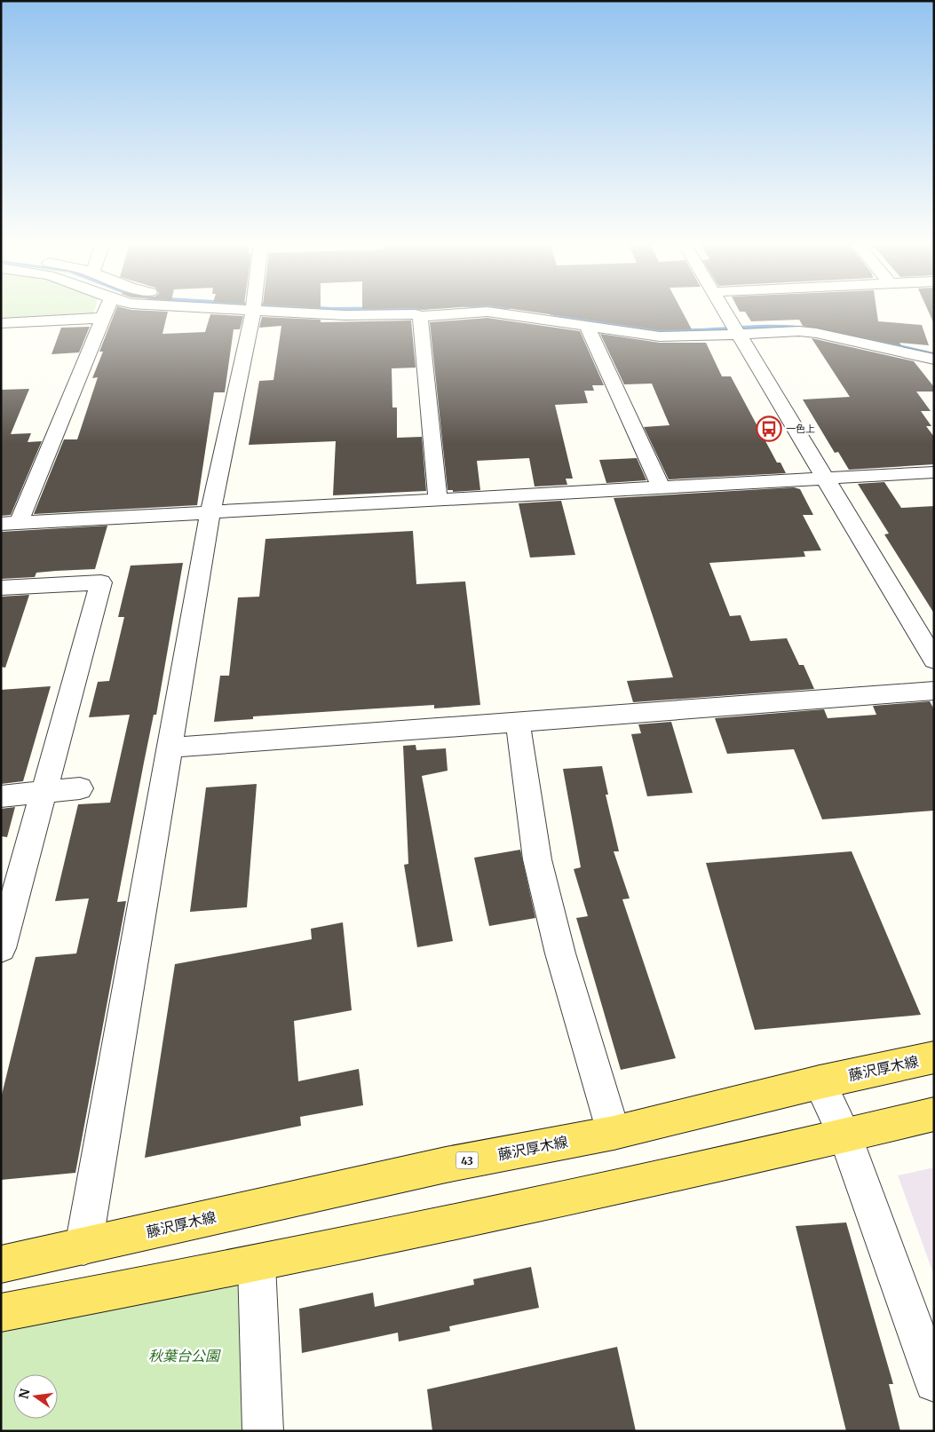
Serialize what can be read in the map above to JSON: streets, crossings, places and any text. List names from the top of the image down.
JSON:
{
  "streets": {
    "main road": ["藤沢厚木線", "43"]
  },
  "parks": ["秋葉台公園"],
  "places": {
    "bus stop": ["一色上"]
  },
  "north": "left"
}
